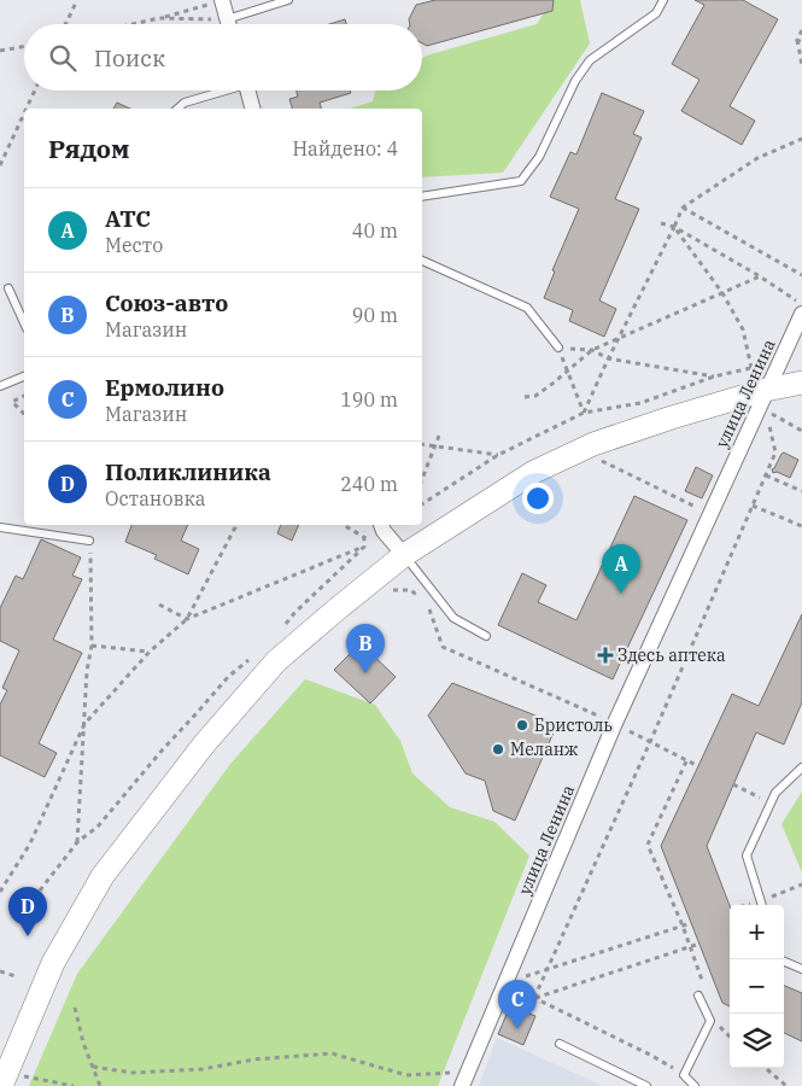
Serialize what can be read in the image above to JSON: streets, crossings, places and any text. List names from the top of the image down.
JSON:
{
  "streets": {
    "street": ["улица Ленина"]
  },
  "places": {
    "health": ["Здесь аптека"],
    "other": ["Бристоль", "Меланж"]
  },
  "page": {
    "search": "Поиск",
    "heading": ["Рядом", "Найдено: 4"],
    "list": [
      {
        "mark": "A",
        "name": "АТС",
        "note": "Место",
        "value": "40 m"
      },
      {
        "mark": "B",
        "name": "Союз-авто",
        "note": "Магазин",
        "value": "90 m"
      },
      {
        "mark": "C",
        "name": "Ермолино",
        "note": "Магазин",
        "value": "190 m"
      },
      {
        "mark": "D",
        "name": "Поликлиника",
        "note": "Остановка",
        "value": "240 m"
      }
    ],
    "pins": [
      "A",
      "B",
      "D",
      "C"
    ],
    "map_buttons": ["+", "−"]
  }
}
